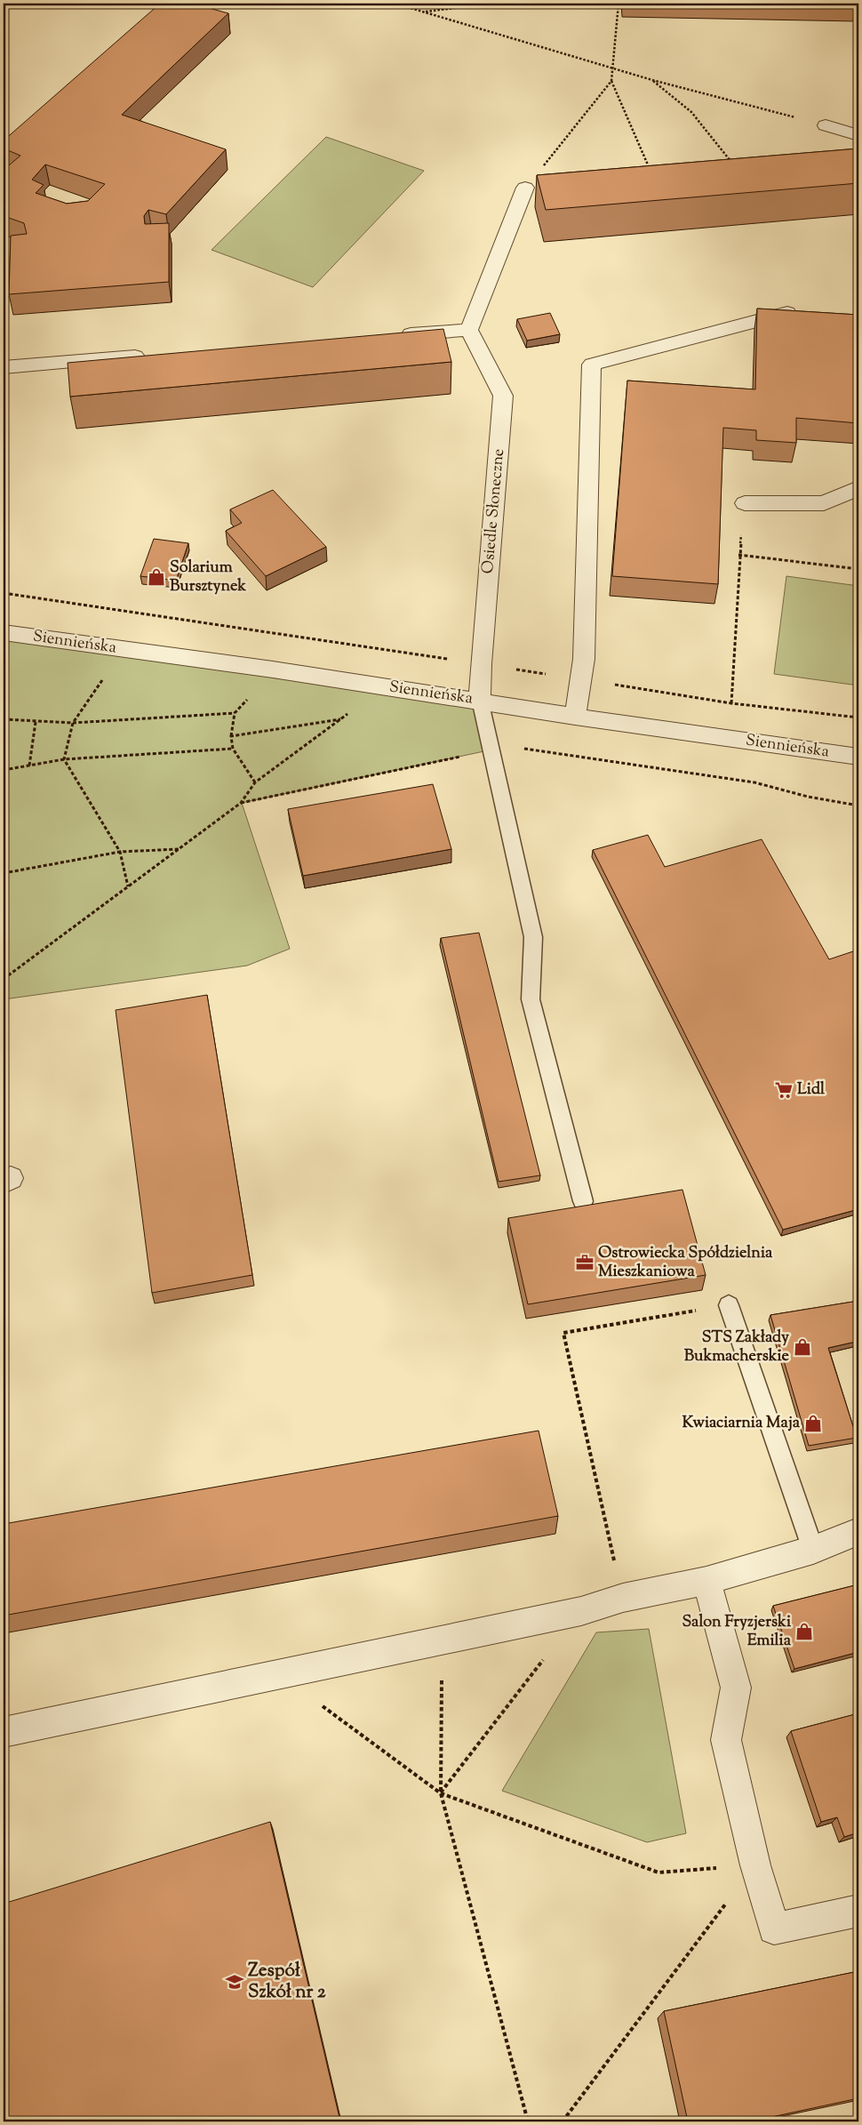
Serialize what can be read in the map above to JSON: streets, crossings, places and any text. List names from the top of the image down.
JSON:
{
  "streets": {
    "street": ["Osiedle Słoneczne", "Siennieńska"]
  },
  "crossings": [
    ["Osiedle Słoneczne", "Siennieńska"]
  ],
  "places": {
    "shop": [
      "Solarium Bursztynek",
      "STS Zakłady Bukmacherskie",
      "Kwiaciarnia Maja",
      "Salon Fryzjerski Emilia"
    ],
    "supermarket": ["Lidl"],
    "office": ["Ostrowiecka Spółdzielnia Mieszkaniowa"],
    "school or university": ["Zespół Szkół nr 2"]
  }
}
